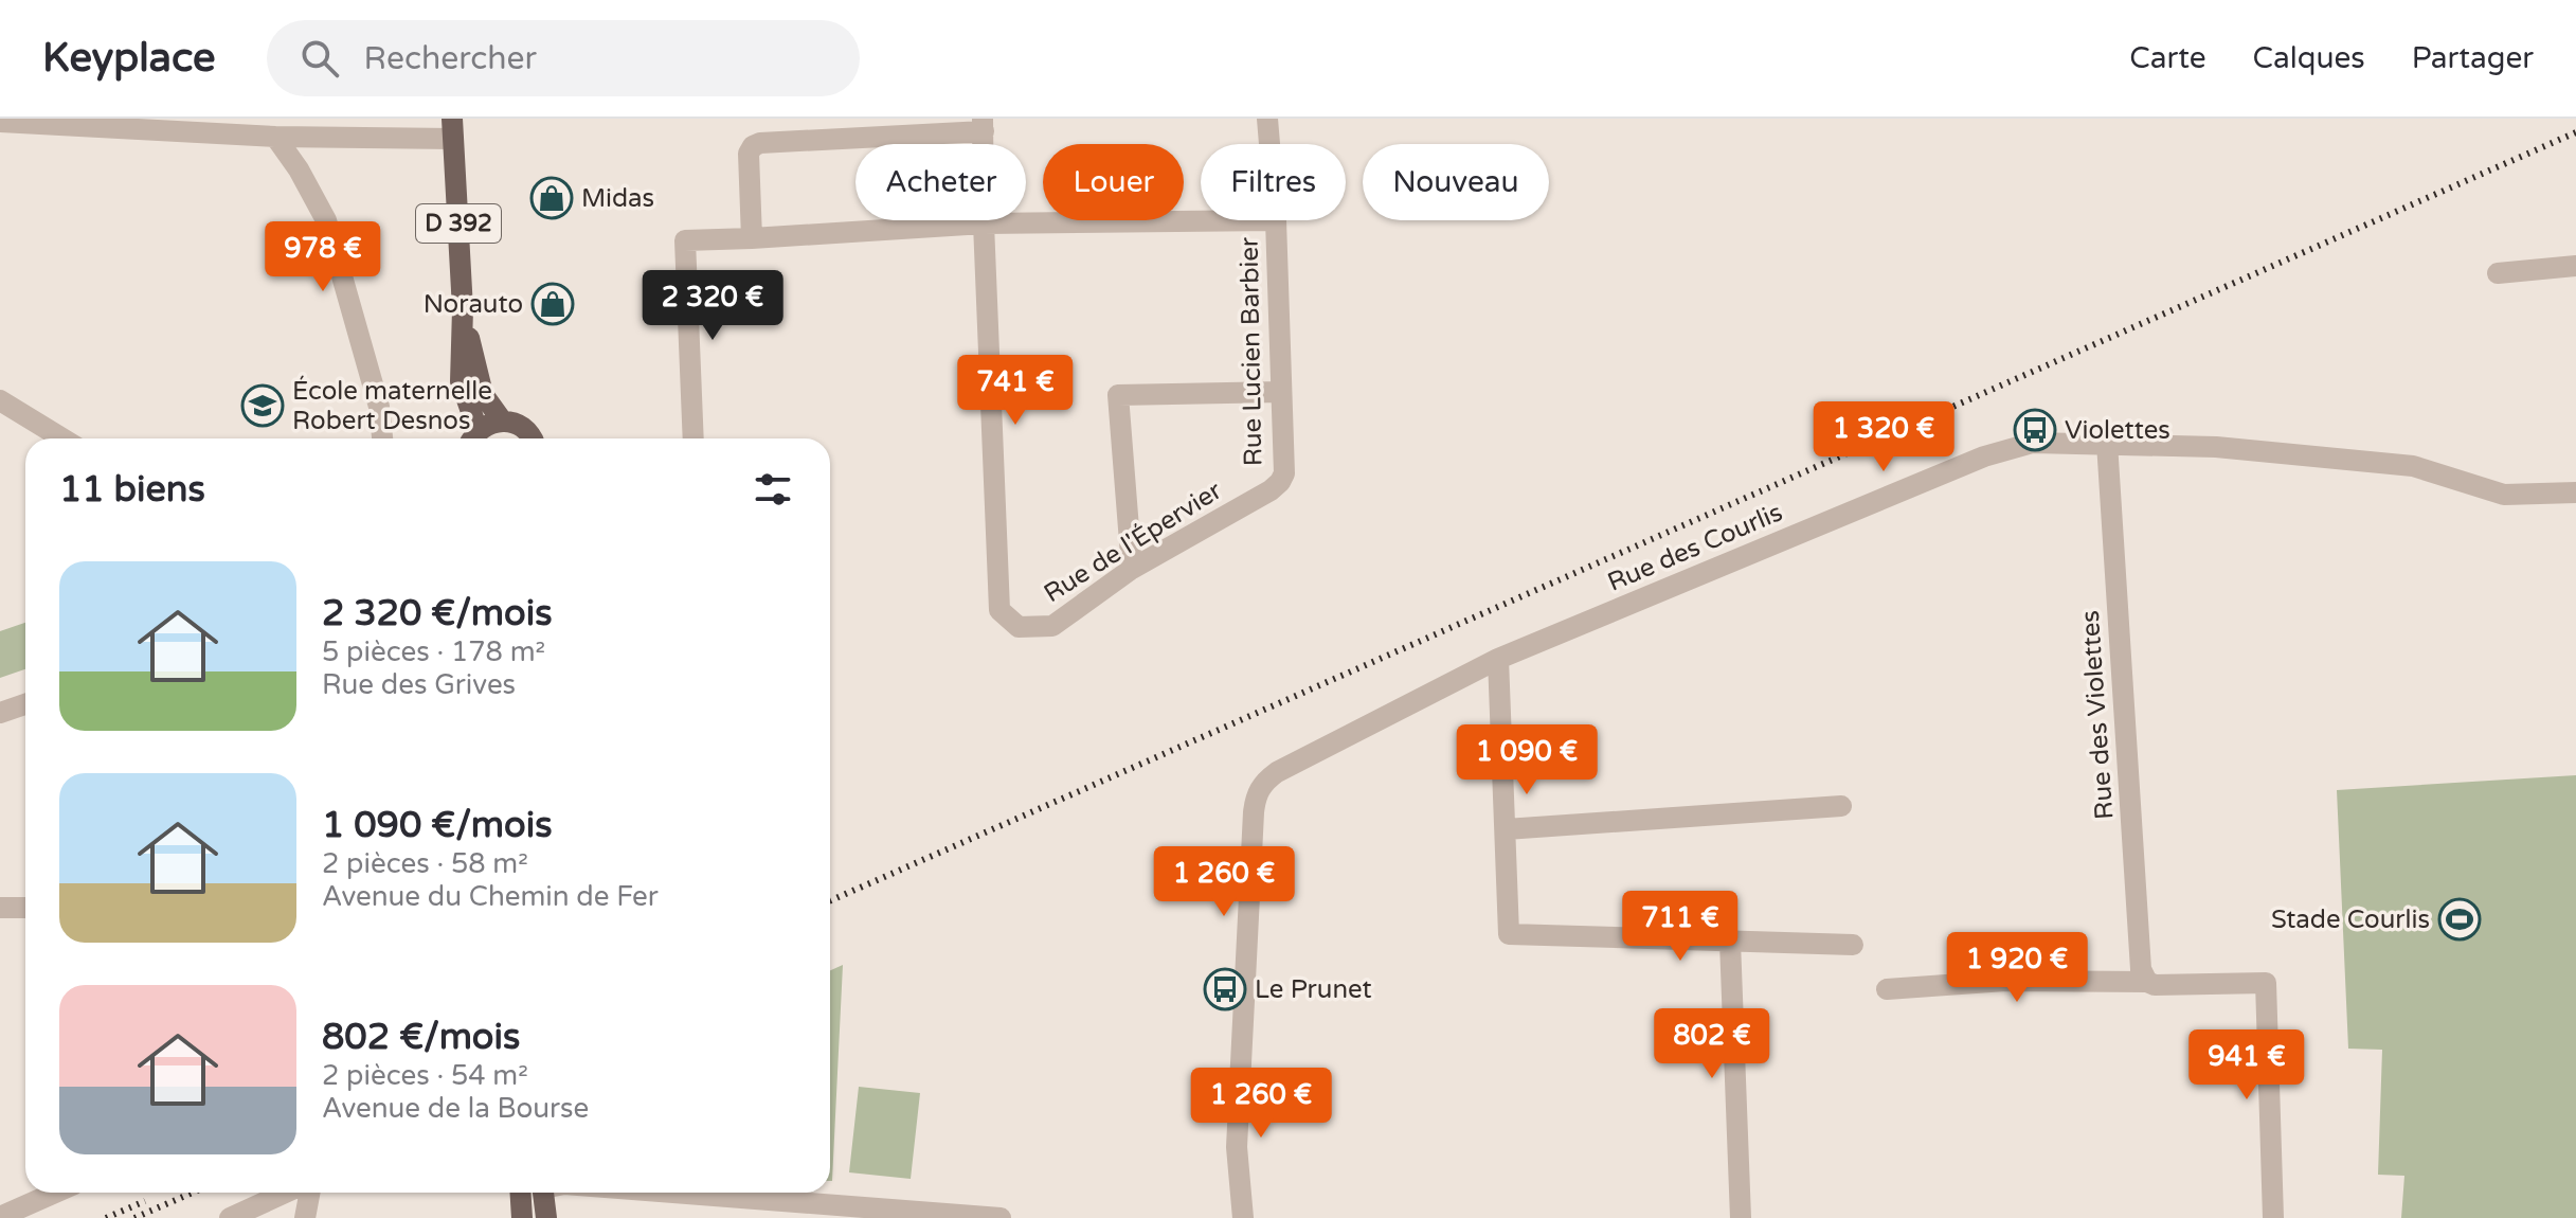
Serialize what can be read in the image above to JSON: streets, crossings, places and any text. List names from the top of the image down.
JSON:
{
  "streets": {
    "main road": ["D 392"],
    "street": [
      "Rue Lucien Barbier",
      "Rue de l'Épervier",
      "Rue des Courlis",
      "Rue des Violettes"
    ]
  },
  "crossings": [
    ["Rue Lucien Barbier", "Rue de l'Épervier"],
    ["Rue des Courlis", "Rue des Violettes"]
  ],
  "places": {
    "shop": ["Midas", "Norauto"],
    "school or university": ["École maternelle Robert Desnos"],
    "bus stop": ["Violettes", "Le Prunet"],
    "sports": ["Stade Courlis"]
  },
  "page": {
    "header": "Keyplace",
    "search": "Rechercher",
    "nav": ["Carte", "Calques", "Partager"],
    "chip": [
      "Acheter",
      "Louer",
      "Filtres",
      "Nouveau"
    ],
    "price": [
      "978 €",
      "2 320 €",
      "741 €",
      "1 320 €",
      "1 090 €",
      "1 260 €",
      "711 €",
      "1 920 €",
      "802 €",
      "941 €",
      "1 260 €"
    ],
    "heading": "11 biens",
    "list": [
      {
        "name": "2 320 €/mois",
        "note": "5 pièces · 178 m² · Rue des Grives"
      },
      {
        "name": "1 090 €/mois",
        "note": "2 pièces · 58 m² · Avenue du Chemin de Fer"
      },
      {
        "name": "802 €/mois",
        "note": "2 pièces · 54 m² · Avenue de la Bourse"
      }
    ]
  }
}
